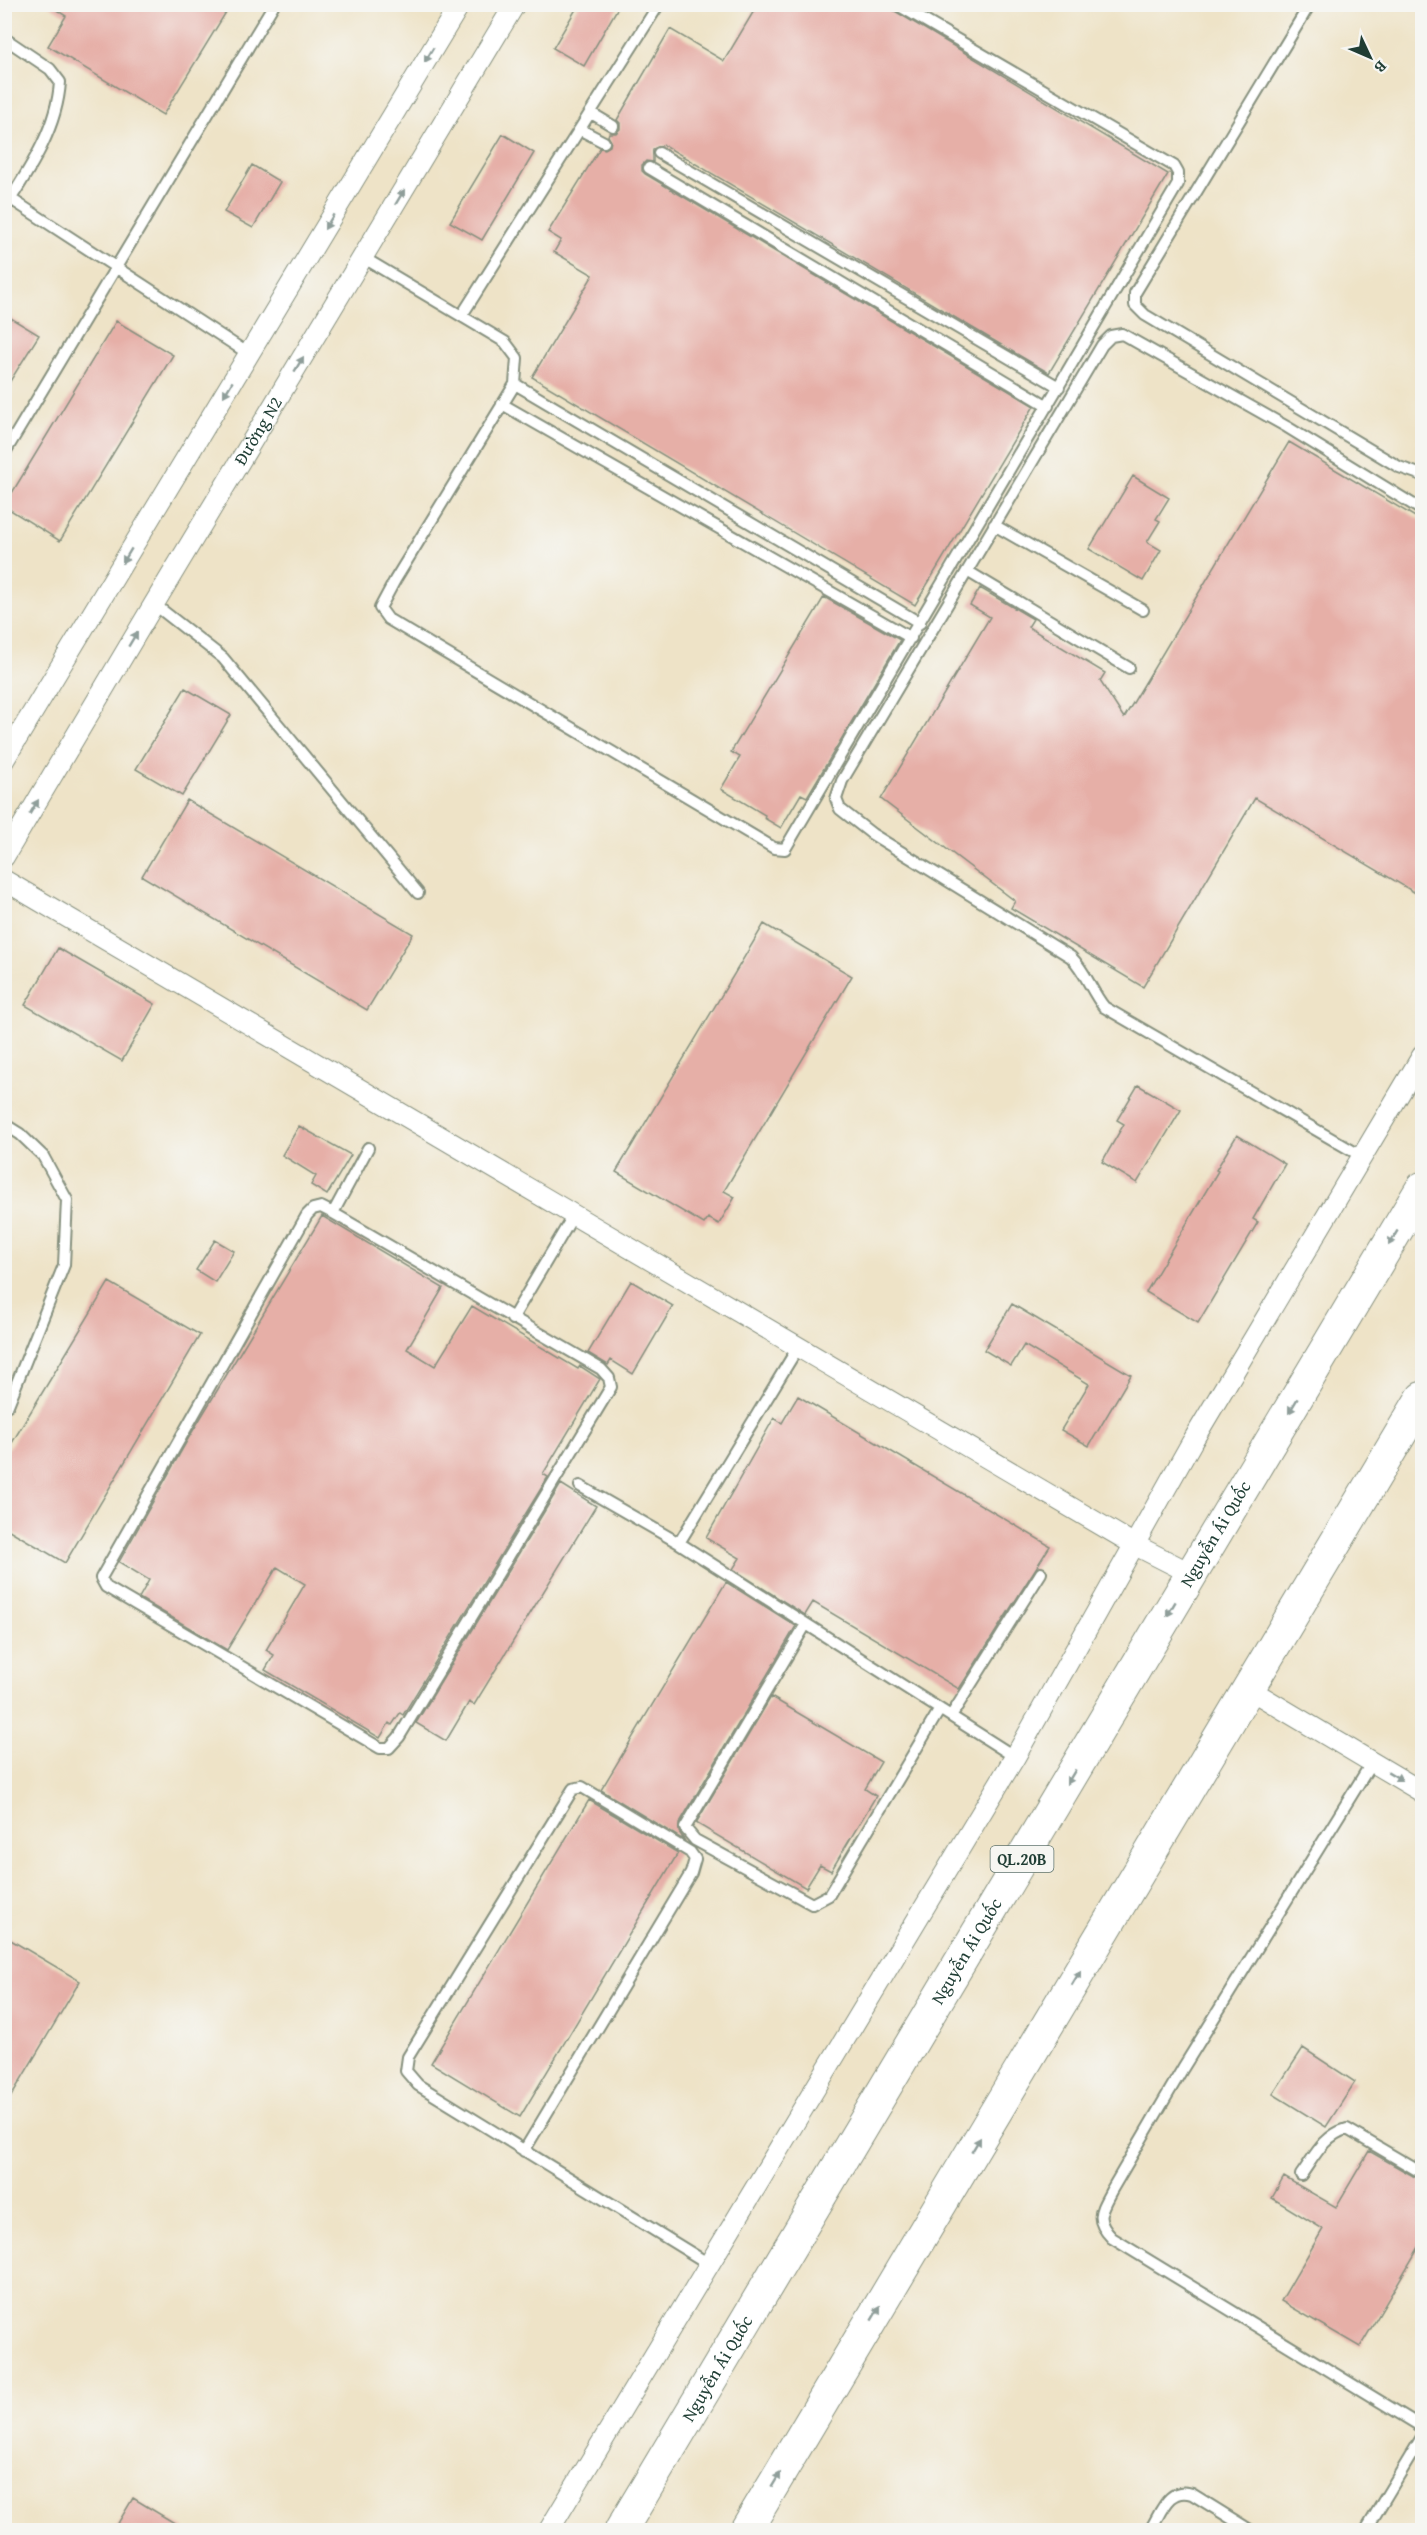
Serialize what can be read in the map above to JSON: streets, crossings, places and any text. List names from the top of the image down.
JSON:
{
  "streets": {
    "main road": ["Nguyễn Ái Quốc", "QL.20B"],
    "street": ["Đường N2"]
  },
  "north": "bottom right"
}
